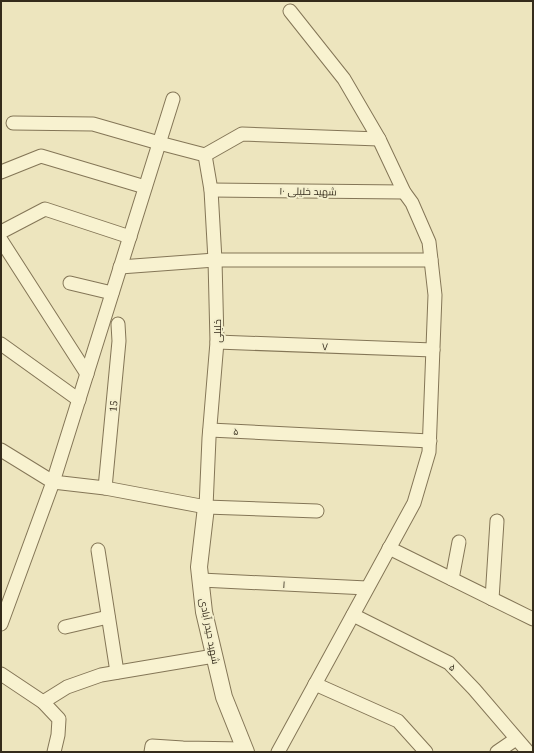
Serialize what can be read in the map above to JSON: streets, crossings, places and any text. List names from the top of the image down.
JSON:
{
  "streets": {
    "street": [
      "شهید خلیلی ۱۰",
      "خلیلی",
      "۷",
      "15",
      "۵",
      "۱",
      "شهید حیدر آبادی"
    ]
  },
  "crossings": [
    ["شهید خلیلی ۱۰", "خلیلی"],
    ["خلیلی", "۷"],
    ["خلیلی", "۵"],
    ["خلیلی", "شهید حیدر آبادی"],
    ["۱", "شهید حیدر آبادی"]
  ]
}
